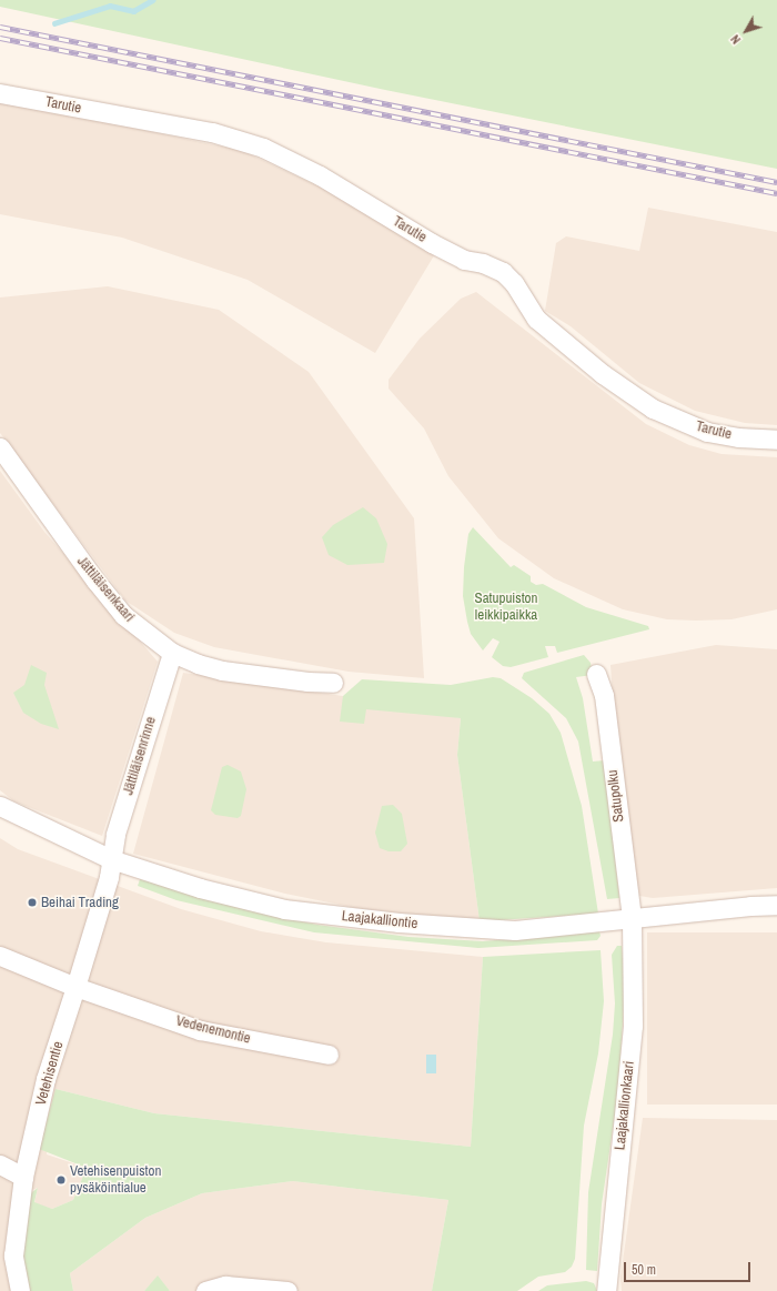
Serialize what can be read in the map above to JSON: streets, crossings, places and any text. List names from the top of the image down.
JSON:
{
  "streets": {
    "street": [
      "Tarutie",
      "Jättiläisenkaari",
      "Jättiläisenrinne",
      "Satupolku",
      "Laajakalliontie",
      "Vedenemontie",
      "Vetehisentie",
      "Laajakallionkaari"
    ]
  },
  "crossings": [
    ["Jättiläisenkaari", "Jättiläisenrinne"],
    ["Jättiläisenrinne", "Laajakalliontie"],
    ["Jättiläisenrinne", "Vetehisentie"],
    ["Satupolku", "Laajakalliontie"],
    ["Satupolku", "Laajakallionkaari"],
    ["Laajakalliontie", "Vetehisentie"],
    ["Laajakalliontie", "Laajakallionkaari"],
    ["Vedenemontie", "Vetehisentie"]
  ],
  "parks": ["Satupuiston leikkipaikka"],
  "places": ["Beihai Trading", "Vetehisenpuiston pysäköintialue"],
  "scale_bar": "50 m",
  "north": "bottom left"
}
